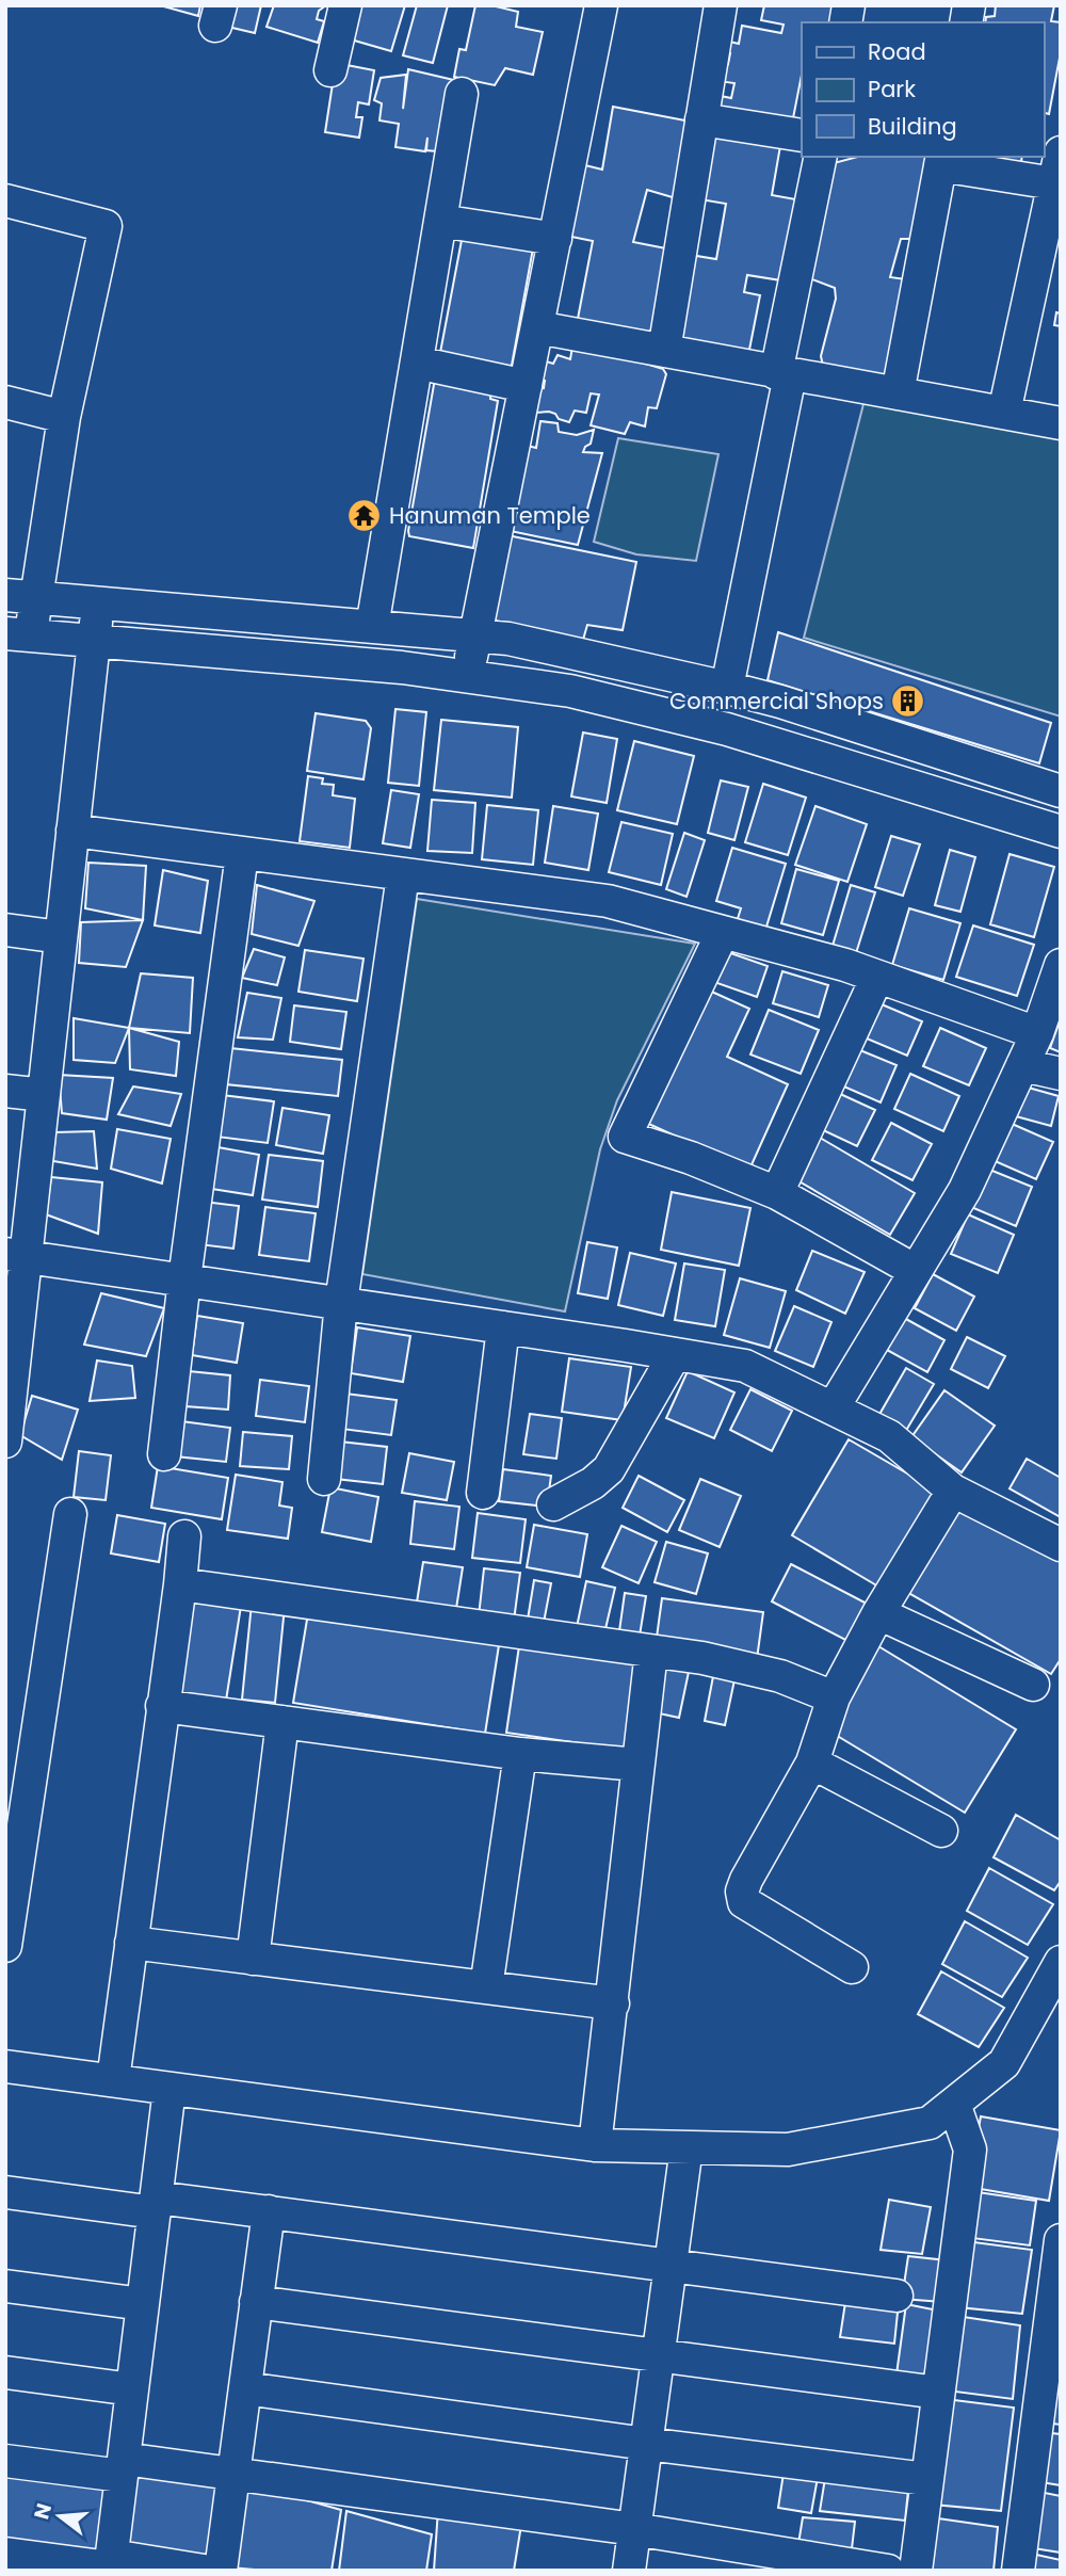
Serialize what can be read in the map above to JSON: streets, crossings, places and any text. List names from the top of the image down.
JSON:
{
  "places": {
    "temple": ["Hanuman Temple"],
    "building": ["Commercial Shops"]
  },
  "legend": ["Road", "Park", "Building"],
  "north": "left"
}
